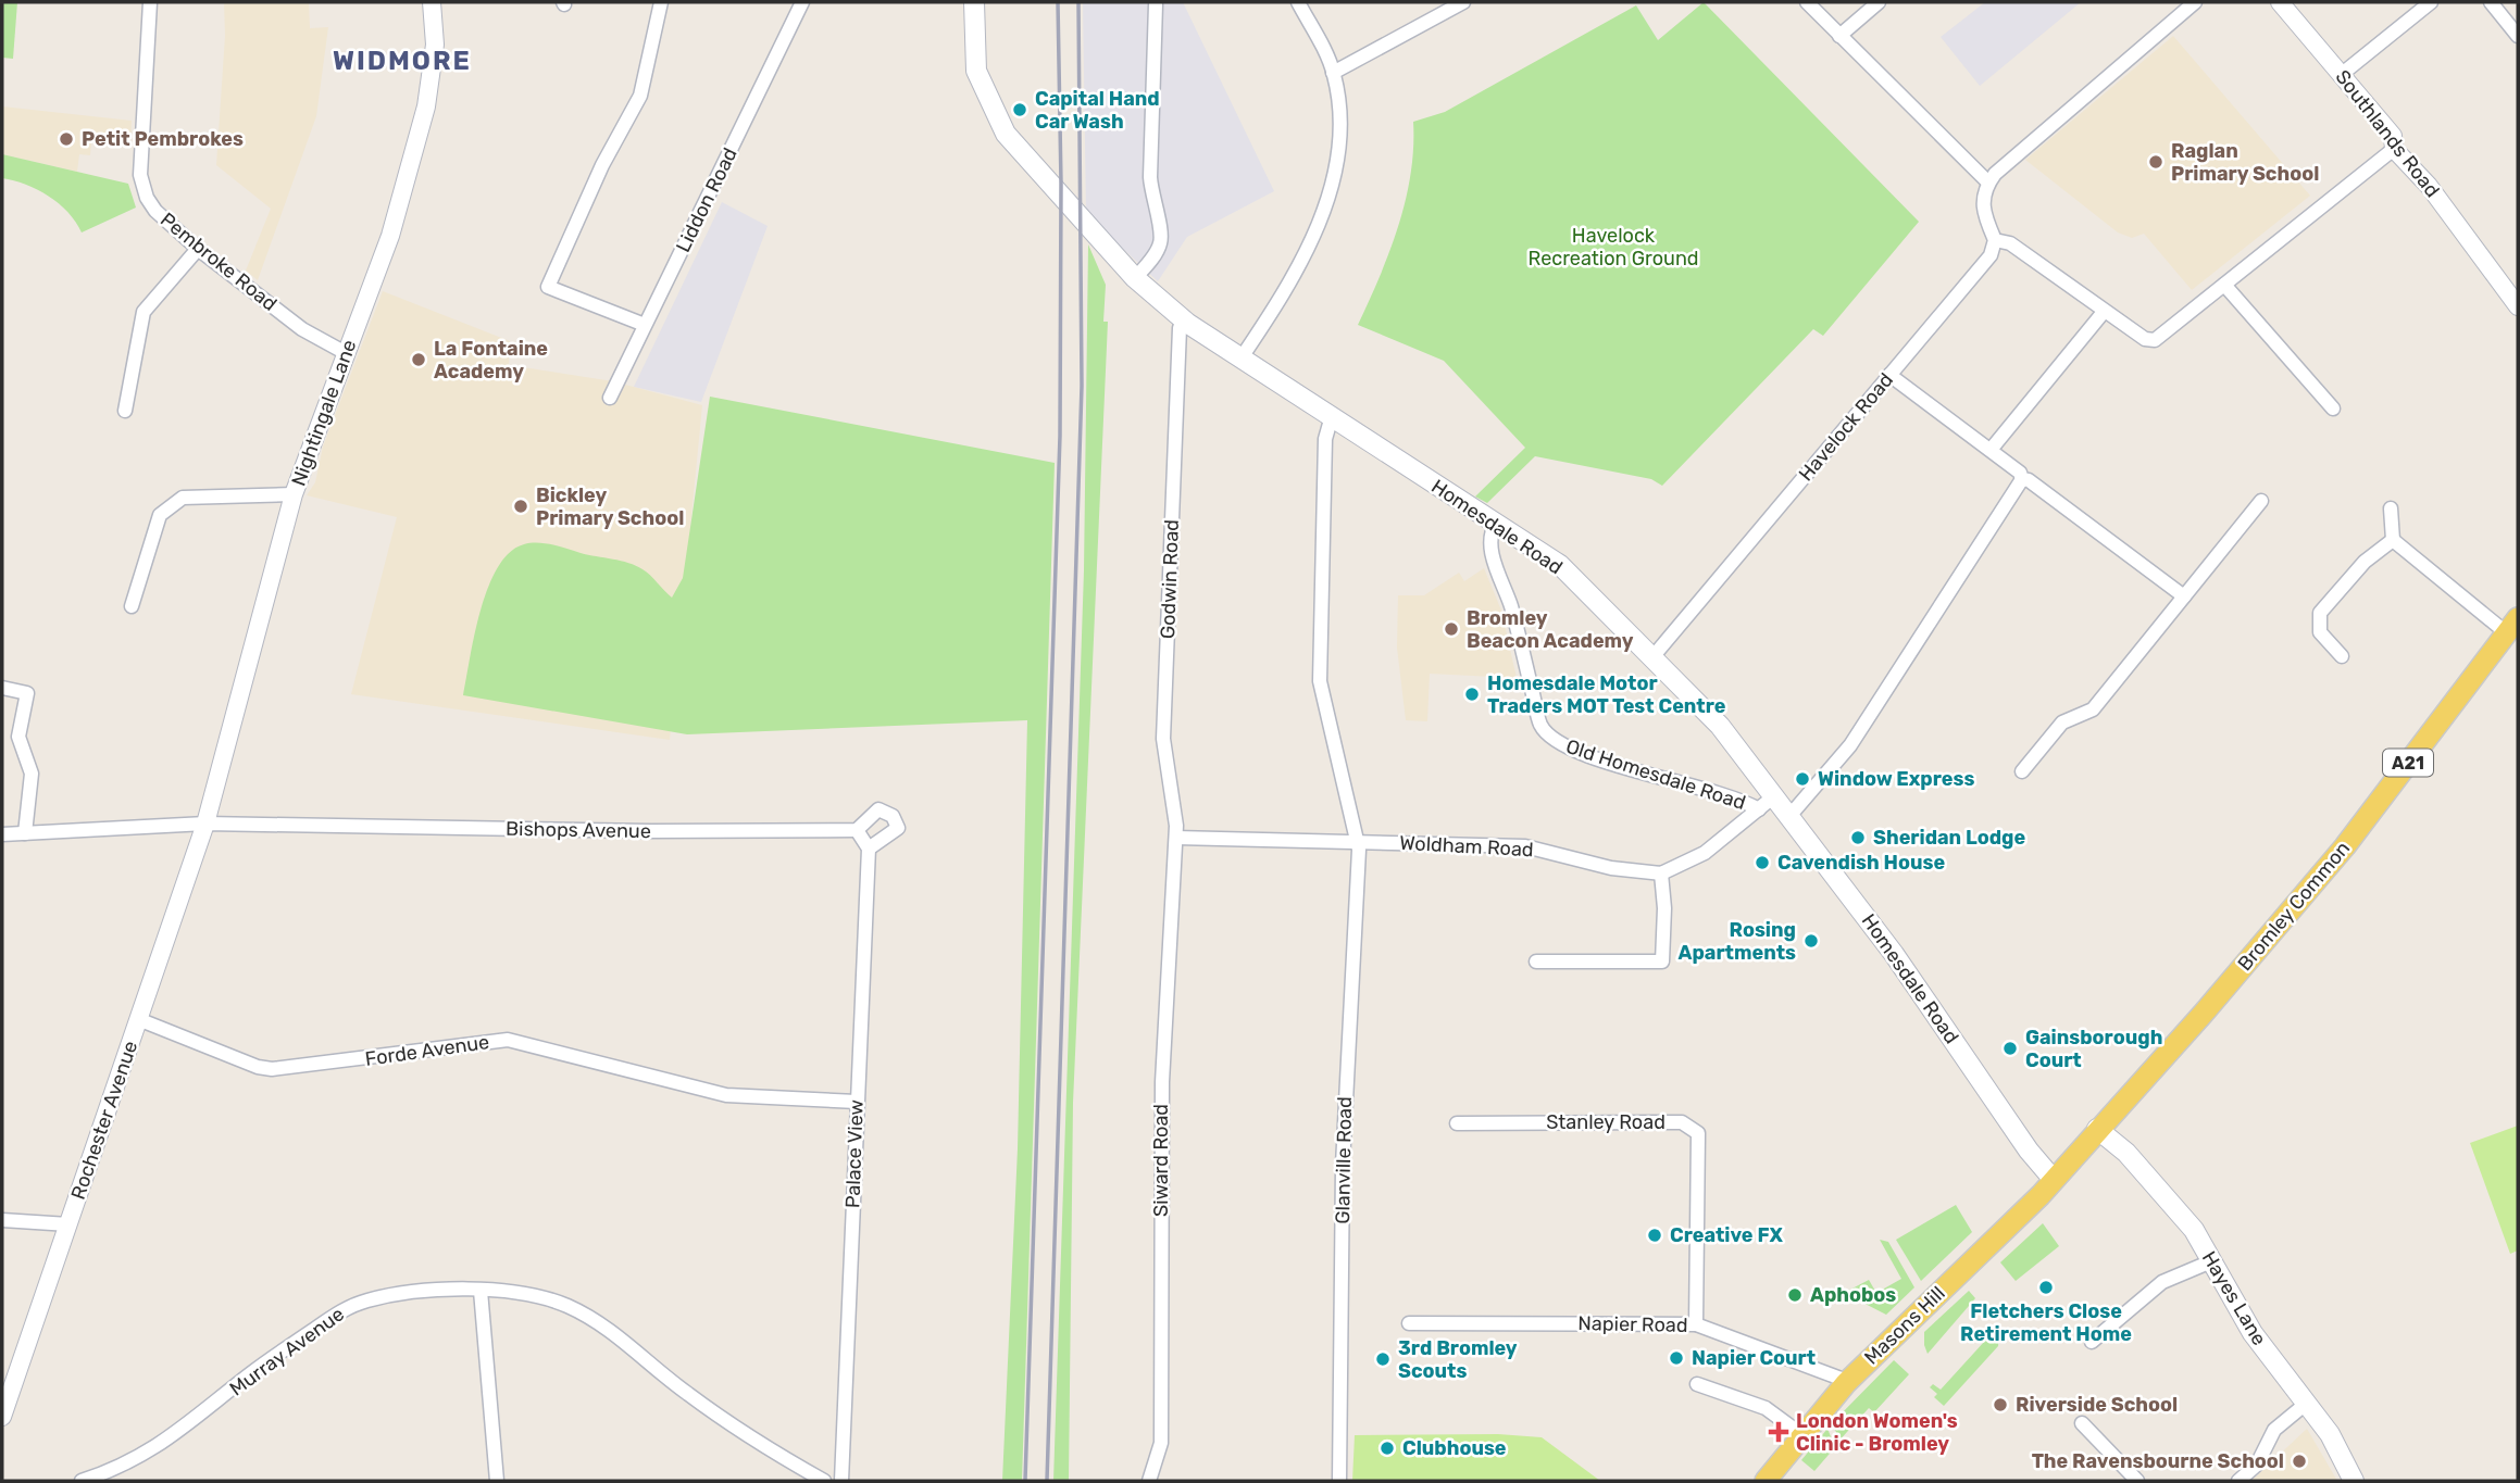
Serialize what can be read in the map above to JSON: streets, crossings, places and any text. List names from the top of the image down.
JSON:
{
  "streets": {
    "main road": [
      "Homesdale Road",
      "A21",
      "Bromley Common",
      "Hayes Lane",
      "Masons Hill"
    ],
    "street": [
      "Southlands Road",
      "Liddon Road",
      "Pembroke Road",
      "Nightingale Lane",
      "Havelock Road",
      "Godwin Road",
      "Old Homesdale Road",
      "Bishops Avenue",
      "Woldham Road",
      "Forde Avenue",
      "Rochester Avenue",
      "Stanley Road",
      "Palace View",
      "Siward Road",
      "Glanville Road",
      "Napier Road",
      "Murray Avenue"
    ]
  },
  "crossings": [
    ["Pembroke Road", "Nightingale Lane"],
    ["Nightingale Lane", "Bishops Avenue"],
    ["Nightingale Lane", "Rochester Avenue"],
    ["Havelock Road", "Homesdale Road"],
    ["Homesdale Road", "Godwin Road"],
    ["Homesdale Road", "Old Homesdale Road"],
    ["Homesdale Road", "Bromley Common"],
    ["Homesdale Road", "Glanville Road"],
    ["Homesdale Road", "Masons Hill"],
    ["Godwin Road", "Woldham Road"],
    ["Godwin Road", "Siward Road"],
    ["Bishops Avenue", "Rochester Avenue"],
    ["Woldham Road", "Siward Road"],
    ["Woldham Road", "Glanville Road"],
    ["Bromley Common", "Hayes Lane"],
    ["Bromley Common", "Masons Hill"],
    ["Forde Avenue", "Rochester Avenue"],
    ["Forde Avenue", "Palace View"],
    ["Stanley Road", "Napier Road"],
    ["Napier Road", "Masons Hill"]
  ],
  "districts": ["WIDMORE"],
  "parks": ["Havelock Recreation Ground"],
  "places": {
    "other": [
      "Capital Hand Car Wash",
      "Petit Pembrokes",
      "Raglan Primary School",
      "La Fontaine Academy",
      "Bickley Primary School",
      "Bromley Beacon Academy",
      "Homesdale Motor Traders MOT Test Centre",
      "Window Express",
      "Sheridan Lodge",
      "Cavendish House",
      "Rosing Apartments",
      "Gainsborough Court",
      "Creative FX",
      "Fletchers Close Retirement Home",
      "Aphobos",
      "Napier Court",
      "3rd Bromley Scouts",
      "Riverside School",
      "Clubhouse",
      "The Ravensbourne School"
    ],
    "health": ["London Women's Clinic - Bromley"]
  }
}
